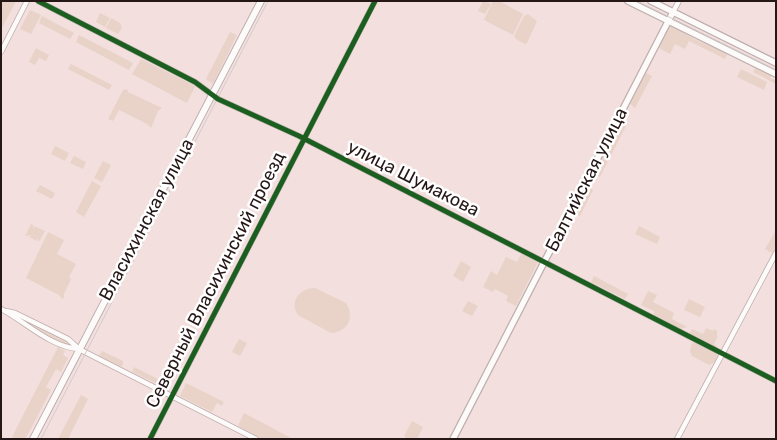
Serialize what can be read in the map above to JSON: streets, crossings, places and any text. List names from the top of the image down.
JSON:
{
  "streets": {
    "highway": ["Власихинская улица"],
    "main road": ["Балтийская улица"],
    "street": ["улица Шумакова", "Северный Власихинский проезд"]
  },
  "crossings": [
    ["улица Шумакова", "Балтийская улица"],
    ["улица Шумакова", "Власихинская улица"],
    ["улица Шумакова", "Северный Власихинский проезд"]
  ]
}
